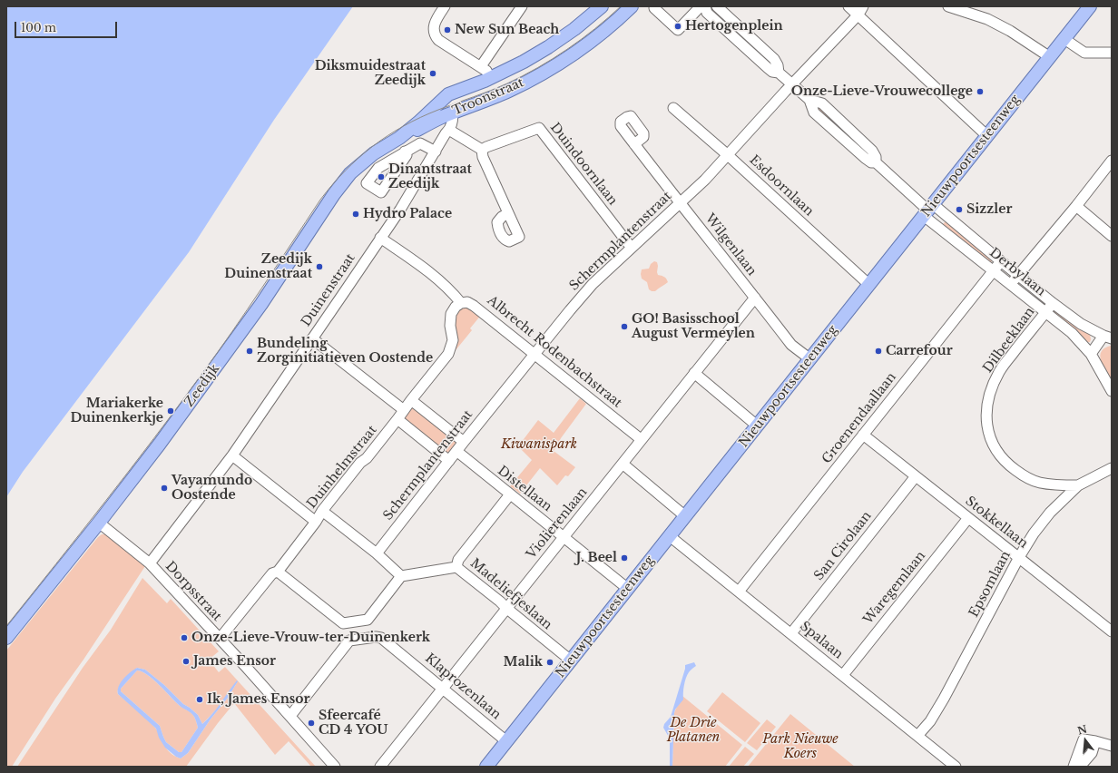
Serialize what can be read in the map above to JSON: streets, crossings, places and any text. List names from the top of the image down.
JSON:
{
  "streets": {
    "main road": ["Troonstraat", "Nieuwpoortsesteenweg", "Zeedijk"],
    "street": [
      "Duindoornlaan",
      "Esdoornlaan",
      "Schermplantenstraat",
      "Wilgenlaan",
      "Derbylaan",
      "Duinenstraat",
      "Dilbeeklaan",
      "Albrecht Rodenbachstraat",
      "Groenendaallaan",
      "Duinhelmstraat",
      "Distellaan",
      "Stokkellaan",
      "Violierenlaan",
      "San Cirolaan",
      "Epsomlaan",
      "Waregemlaan",
      "Dorpsstraat",
      "Madeliefjeslaan",
      "Spalaan",
      "Klaprozenlaan"
    ]
  },
  "crossings": [
    ["Troonstraat", "Zeedijk"],
    ["Nieuwpoortsesteenweg", "Esdoornlaan"],
    ["Nieuwpoortsesteenweg", "Wilgenlaan"],
    ["Nieuwpoortsesteenweg", "Derbylaan"],
    ["Nieuwpoortsesteenweg", "Distellaan"],
    ["Nieuwpoortsesteenweg", "Madeliefjeslaan"],
    ["Nieuwpoortsesteenweg", "Spalaan"],
    ["Nieuwpoortsesteenweg", "Klaprozenlaan"],
    ["Duindoornlaan", "Schermplantenstraat"],
    ["Esdoornlaan", "Schermplantenstraat"],
    ["Schermplantenstraat", "Wilgenlaan"],
    ["Schermplantenstraat", "Albrecht Rodenbachstraat"],
    ["Schermplantenstraat", "Distellaan"],
    ["Wilgenlaan", "Violierenlaan"],
    ["Derbylaan", "Dilbeeklaan"],
    ["Derbylaan", "Groenendaallaan"],
    ["Duinenstraat", "Albrecht Rodenbachstraat"],
    ["Duinenstraat", "Dorpsstraat"],
    ["Dilbeeklaan", "Epsomlaan"],
    ["Albrecht Rodenbachstraat", "Duinhelmstraat"],
    ["Albrecht Rodenbachstraat", "Violierenlaan"],
    ["Zeedijk", "Dorpsstraat"],
    ["Groenendaallaan", "Stokkellaan"],
    ["Groenendaallaan", "Spalaan"],
    ["Duinhelmstraat", "Dorpsstraat"],
    ["Distellaan", "Violierenlaan"],
    ["Stokkellaan", "San Cirolaan"],
    ["Stokkellaan", "Epsomlaan"],
    ["Stokkellaan", "Waregemlaan"],
    ["Violierenlaan", "Madeliefjeslaan"],
    ["Violierenlaan", "Klaprozenlaan"],
    ["San Cirolaan", "Spalaan"],
    ["Epsomlaan", "Spalaan"],
    ["Waregemlaan", "Spalaan"],
    ["Dorpsstraat", "Klaprozenlaan"]
  ],
  "parks": ["Kiwanispark", "De Drie Platanen", "Park Nieuwe Koers"],
  "places": [
    "Hertogenplein",
    "New Sun Beach",
    "Diksmuidestraat Zeedijk",
    "Onze-Lieve-Vrouwecollege",
    "Dinantstraat Zeedijk",
    "Sizzler",
    "Hydro Palace",
    "Zeedijk Duinenstraat",
    "GO! Basisschool August Vermeylen",
    "Bundeling Zorginitiatieven Oostende",
    "Carrefour",
    "Mariakerke Duinenkerkje",
    "Vayamundo Oostende",
    "J. Beel",
    "Onze-Lieve-Vrouw-ter-Duinenkerk",
    "James Ensor",
    "Malik",
    "Ik, James Ensor",
    "Sfeercafé CD 4 YOU"
  ],
  "scale_bar": "100 m",
  "north": "top"
}
